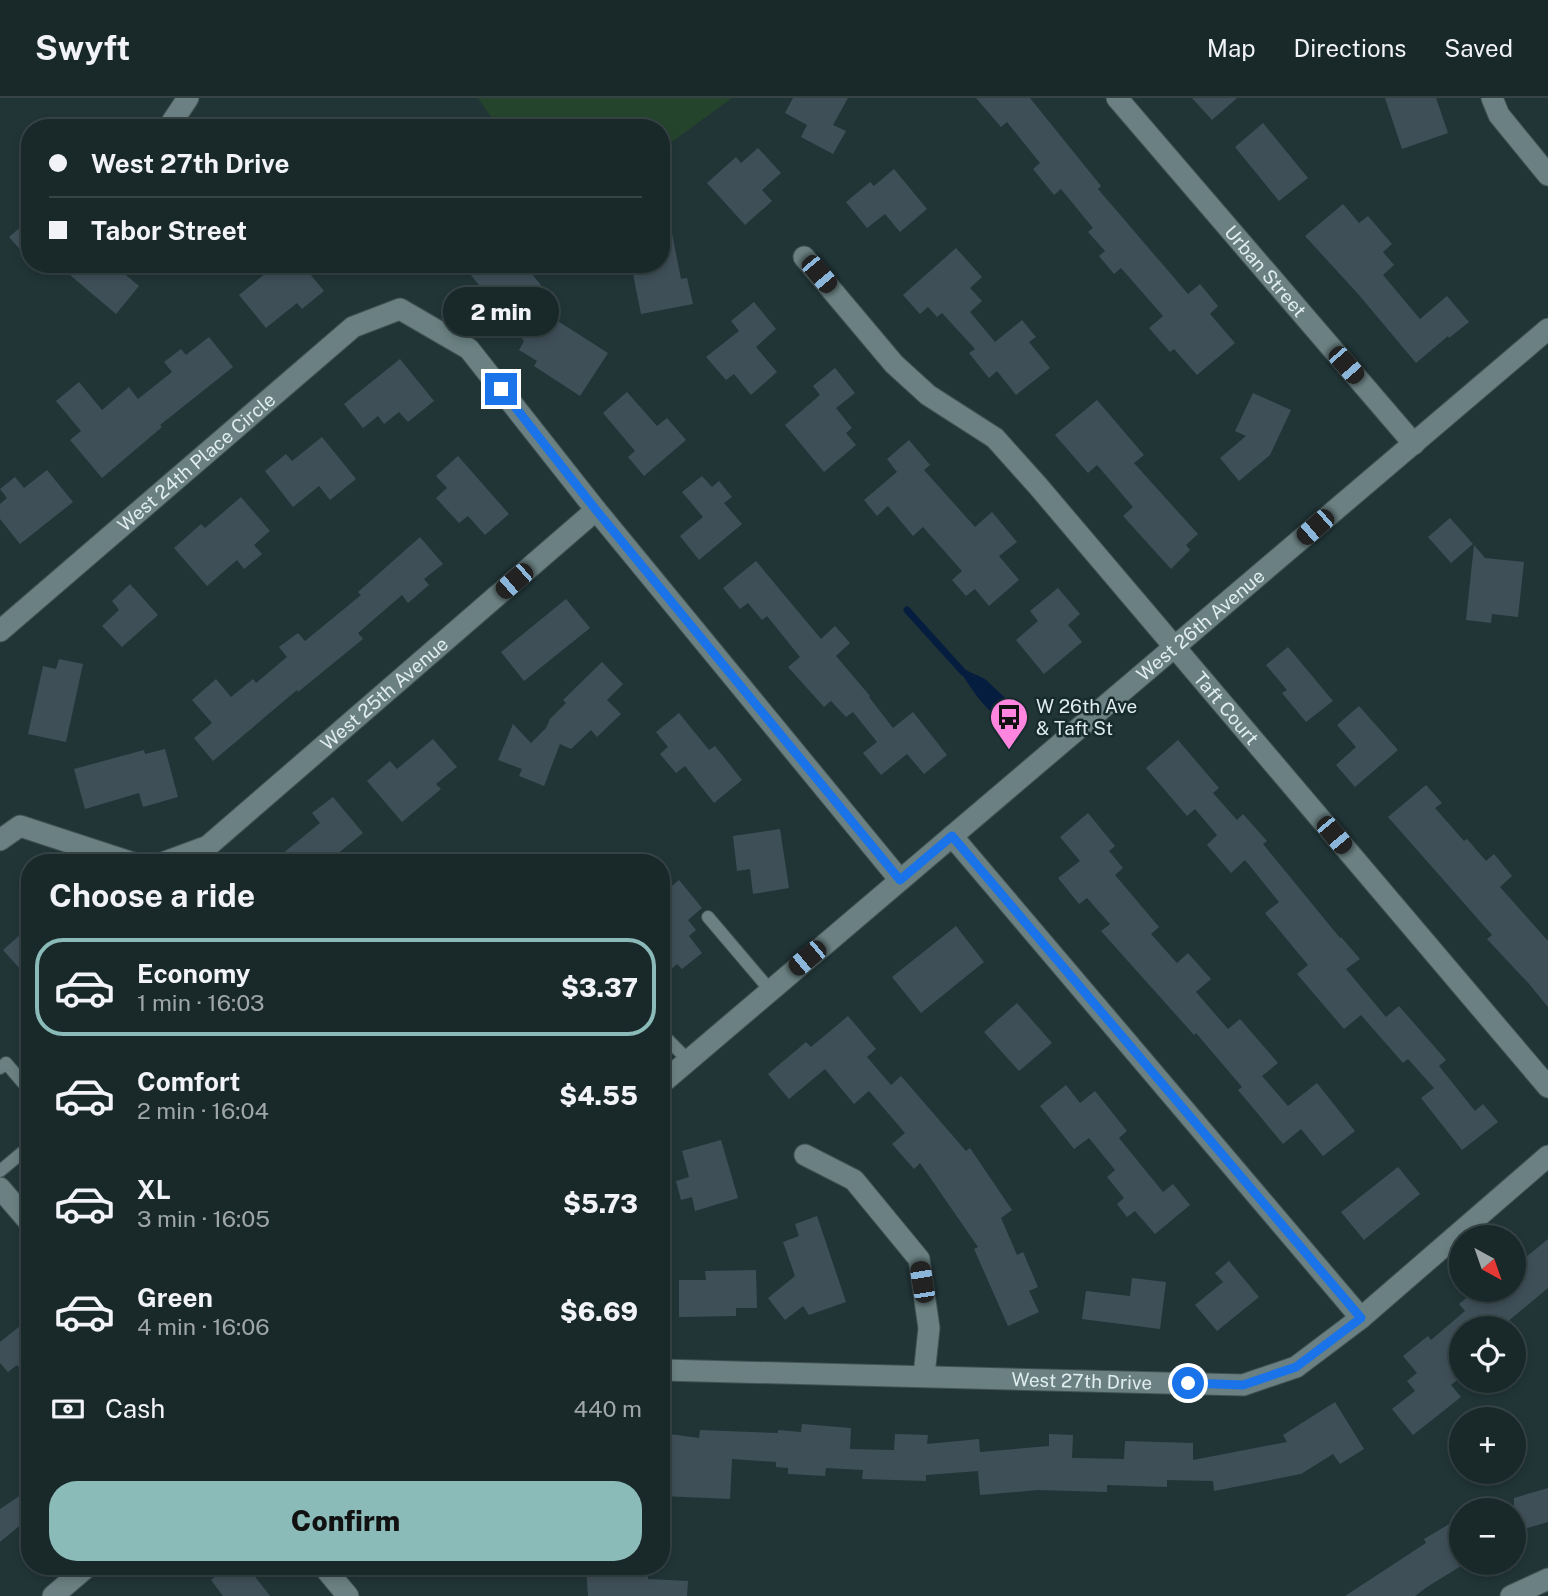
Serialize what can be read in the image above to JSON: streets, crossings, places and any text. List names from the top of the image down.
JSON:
{
  "streets": {
    "street": [
      "Urban Street",
      "West 24th Place Circle",
      "West 26th Avenue",
      "West 25th Avenue",
      "Taft Court",
      "West 27th Drive"
    ]
  },
  "crossings": [
    ["Urban Street", "West 26th Avenue"],
    ["West 24th Place Circle", "West 25th Avenue"],
    ["West 26th Avenue", "Taft Court"]
  ],
  "places": {
    "bus stop": ["W 26th Ave & Taft St"]
  },
  "north": "bottom right",
  "page": {
    "header": "Swyft",
    "nav": ["Map", "Directions", "Saved"],
    "banner": ["West 27th Drive", "Tabor Street"],
    "bubble": "2 min",
    "heading": "Choose a ride",
    "list": [
      {
        "name": "Economy",
        "note": "1 min · 16:03",
        "value": "$3.37"
      },
      {
        "name": "Comfort",
        "note": "2 min · 16:04",
        "value": "$4.55"
      },
      {
        "name": "XL",
        "note": "3 min · 16:05",
        "value": "$5.73"
      },
      {
        "name": "Green",
        "note": "4 min · 16:06",
        "value": "$6.69"
      }
    ],
    "map_buttons": ["+", "−"],
    "pay": ["Cash", "440 m"],
    "buttons": "Confirm"
  }
}
